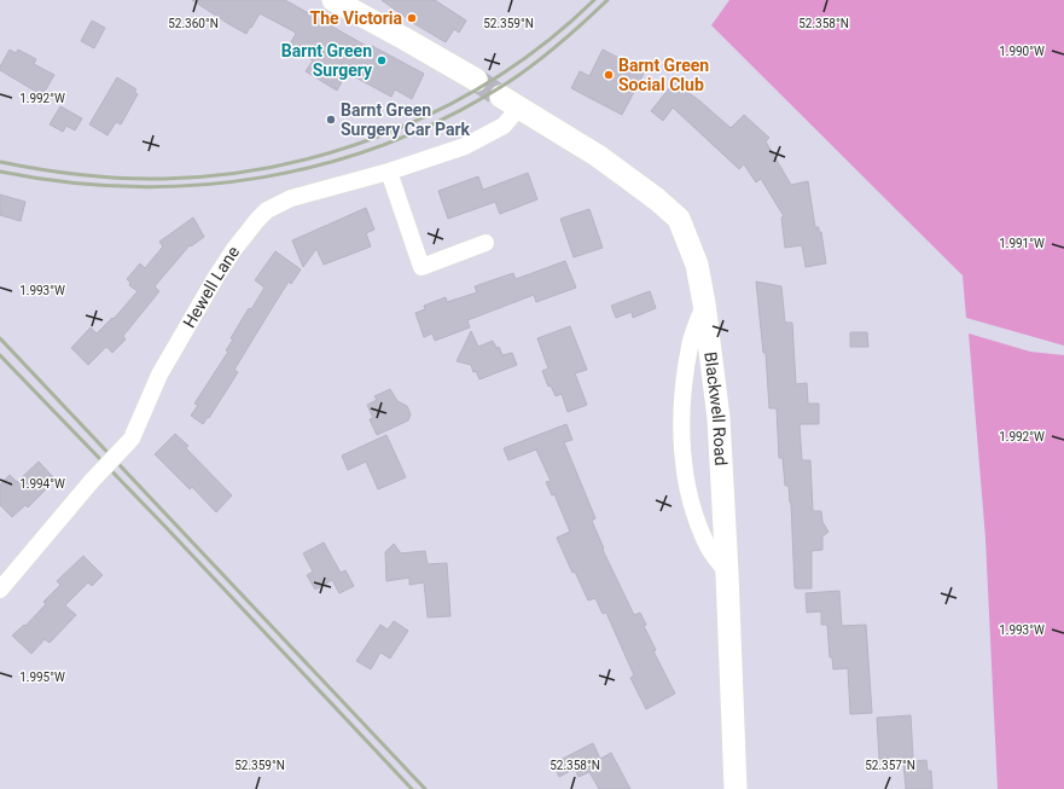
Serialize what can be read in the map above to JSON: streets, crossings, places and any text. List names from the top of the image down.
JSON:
{
  "streets": {
    "street": ["Hewell Lane", "Blackwell Road"]
  },
  "crossings": [
    ["Hewell Lane", "Blackwell Road"]
  ],
  "places": [
    "The Victoria",
    "Barnt Green Surgery",
    "Barnt Green Social Club",
    "Barnt Green Surgery Car Park"
  ],
  "coordinates": [
    "52.360°N",
    "52.359°N",
    "52.358°N",
    "1.990°W",
    "1.992°W",
    "1.991°W",
    "1.993°W",
    "1.994°W",
    "1.995°W",
    "52.357°N"
  ]
}
